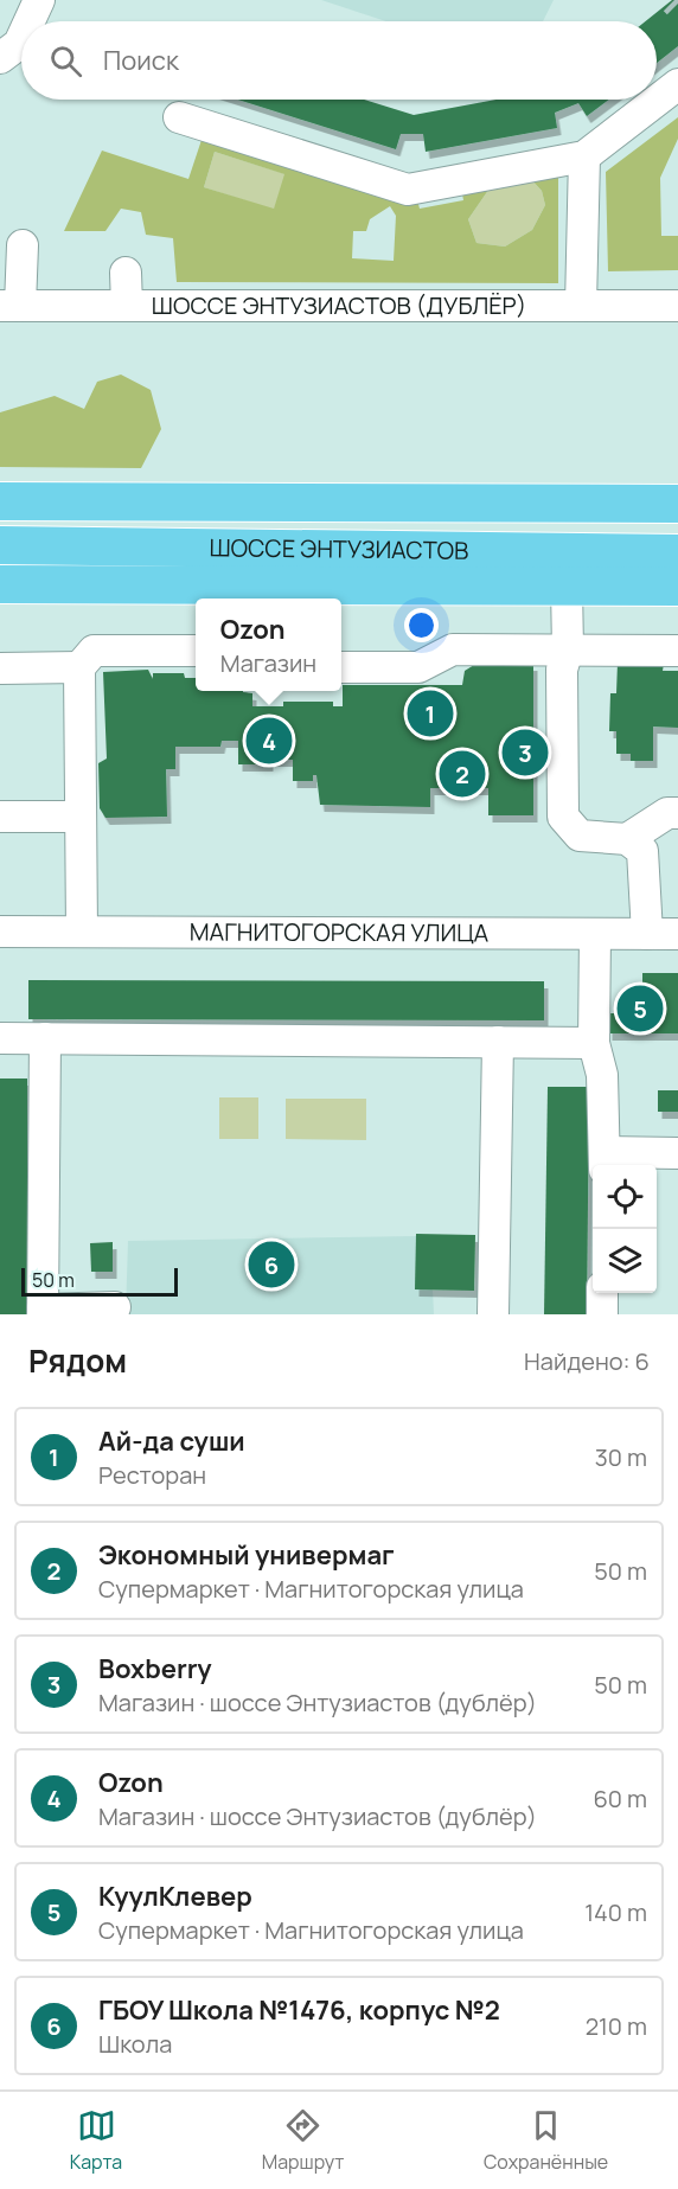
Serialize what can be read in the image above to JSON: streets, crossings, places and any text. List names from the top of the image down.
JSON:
{
  "streets": {
    "main road": ["ШОССЕ ЭНТУЗИАСТОВ"],
    "street": ["ШОССЕ ЭНТУЗИАСТОВ (ДУБЛЁР)", "МАГНИТОГОРСКАЯ УЛИЦА"]
  },
  "scale_bar": "50 m",
  "page": {
    "search": "Поиск",
    "popup": ["Ozon", "Магазин"],
    "pins": [
      "1",
      "4",
      "3",
      "2",
      "5",
      "6"
    ],
    "scale": "50 m",
    "heading": ["Рядом", "Найдено: 6"],
    "list": [
      {
        "mark": "1",
        "name": "Ай-да суши",
        "note": "Ресторан",
        "value": "30 m"
      },
      {
        "mark": "2",
        "name": "Экономный универмаг",
        "note": "Супермаркет · Магнитогорская улица",
        "value": "50 m"
      },
      {
        "mark": "3",
        "name": "Boxberry",
        "note": "Магазин · шоссе Энтузиастов (дублёр)",
        "value": "50 m"
      },
      {
        "mark": "4",
        "name": "Ozon",
        "note": "Магазин · шоссе Энтузиастов (дублёр)",
        "value": "60 m"
      },
      {
        "mark": "5",
        "name": "КуулКлевер",
        "note": "Супермаркет · Магнитогорская улица",
        "value": "140 m"
      },
      {
        "mark": "6",
        "name": "ГБОУ Школа №1476, корпус №2",
        "note": "Школа",
        "value": "210 m"
      }
    ],
    "nav": ["Карта", "Маршрут", "Сохранённые"]
  }
}
